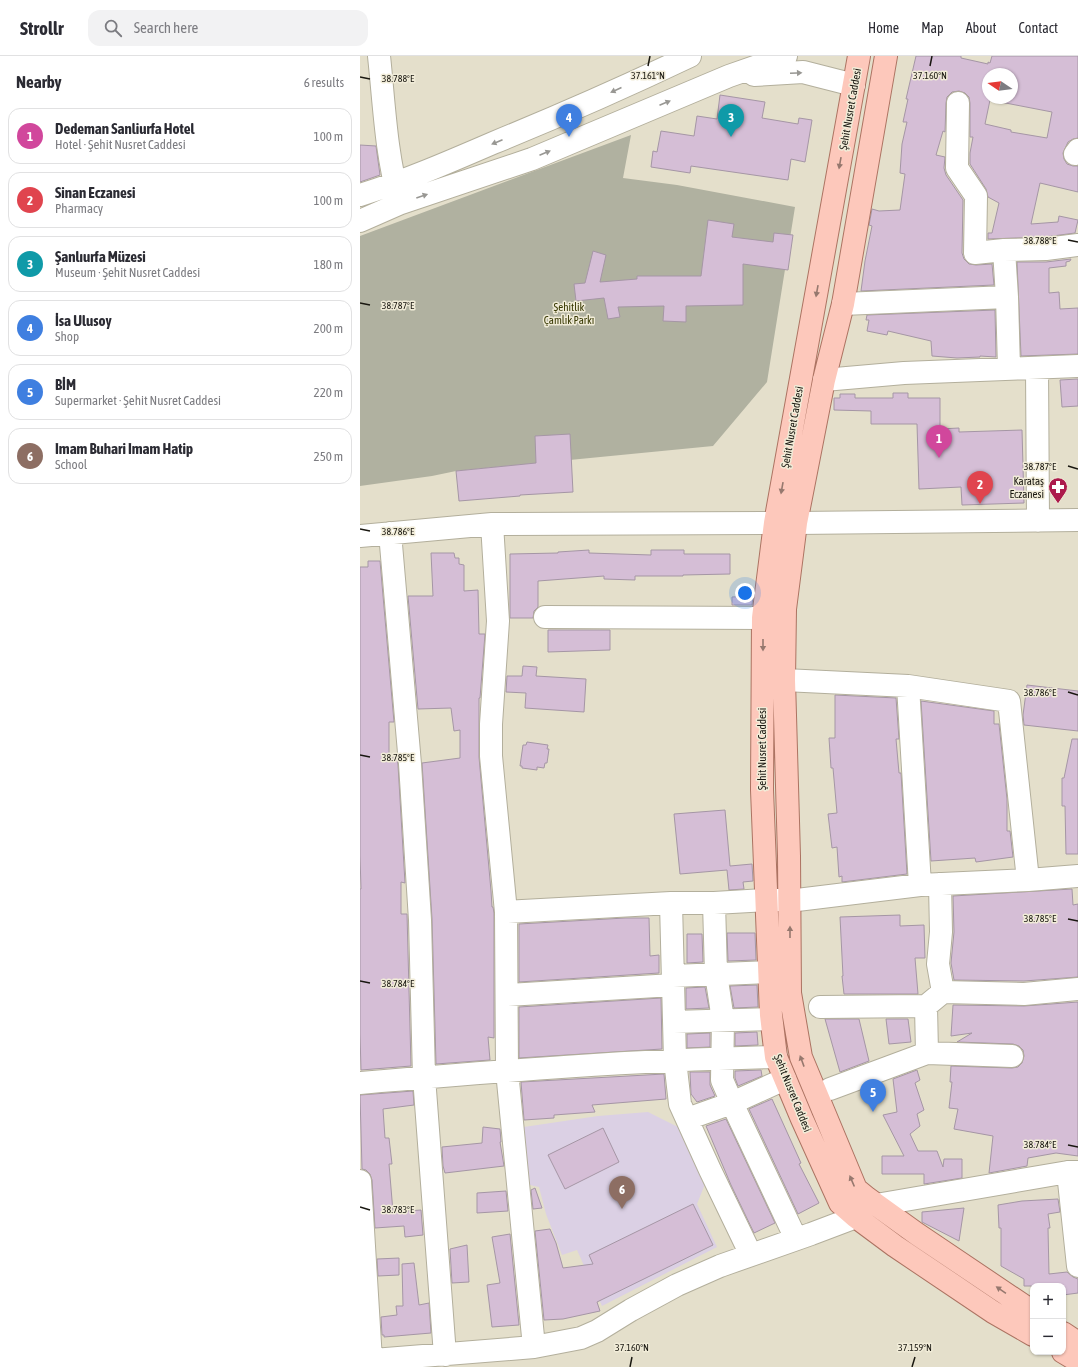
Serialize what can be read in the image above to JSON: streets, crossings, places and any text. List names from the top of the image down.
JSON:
{
  "streets": {
    "main road": ["Şehit Nusret Caddesi"]
  },
  "parks": ["Şehitlik Çamlık Parkı"],
  "places": {
    "pharmacy": ["Karataş Eczanesi"]
  },
  "north": "left",
  "page": {
    "header": "Strollr",
    "search": "Search here",
    "nav": [
      "Home",
      "Map",
      "About",
      "Contact"
    ],
    "heading": ["Nearby", "6 results"],
    "pins": [
      "3",
      "4",
      "1",
      "2",
      "5",
      "6"
    ],
    "list": [
      {
        "mark": "1",
        "name": "Dedeman Sanliurfa Hotel",
        "note": "Hotel · Şehit Nusret Caddesi",
        "value": "100 m"
      },
      {
        "mark": "2",
        "name": "Sinan Eczanesi",
        "note": "Pharmacy",
        "value": "100 m"
      },
      {
        "mark": "3",
        "name": "Şanlıurfa Müzesi",
        "note": "Museum · Şehit Nusret Caddesi",
        "value": "180 m"
      },
      {
        "mark": "4",
        "name": "İsa Ulusoy",
        "note": "Shop",
        "value": "200 m"
      },
      {
        "mark": "5",
        "name": "BİM",
        "note": "Supermarket · Şehit Nusret Caddesi",
        "value": "220 m"
      },
      {
        "mark": "6",
        "name": "Imam Buhari Imam Hatip",
        "note": "School",
        "value": "250 m"
      }
    ],
    "map_buttons": ["+", "−"]
  },
  "coordinates": [
    "37.161°N",
    "37.160°N",
    "38.788°E",
    "38.787°E",
    "38.786°E",
    "38.785°E",
    "38.784°E",
    "38.783°E",
    "37.159°N"
  ]
}
